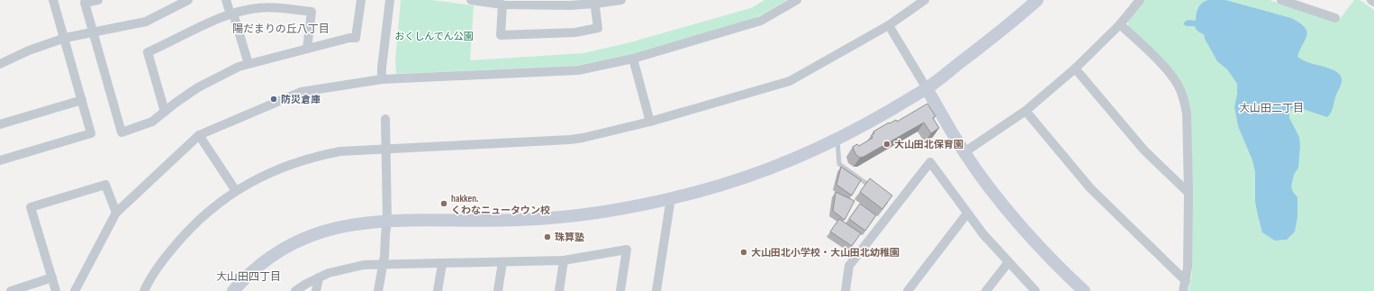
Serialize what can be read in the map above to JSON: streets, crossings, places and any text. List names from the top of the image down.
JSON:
{
  "districts": ["陽だまりの丘八丁目", "大山田二丁目", "大山田四丁目"],
  "parks": ["おくしんでん公園"],
  "places": [
    "防災倉庫",
    "大山田北保育園",
    "hakken. くわなニュータウン校",
    "珠算塾",
    "大山田北小学校・大山田北幼稚園"
  ]
}
